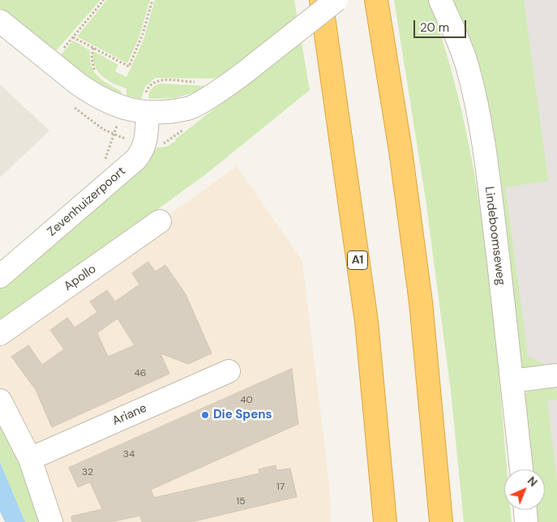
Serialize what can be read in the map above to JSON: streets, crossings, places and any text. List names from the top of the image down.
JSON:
{
  "streets": {
    "highway": ["A1"],
    "street": [
      "Zevenhuizerpoort",
      "Lindeboomseweg",
      "Apollo",
      "Ariane"
    ]
  },
  "places": ["Die Spens"],
  "house_numbers": [
    "46",
    "40",
    "34",
    "32",
    "17",
    "15"
  ],
  "scale_bar": "20 m",
  "north": "top right"
}
